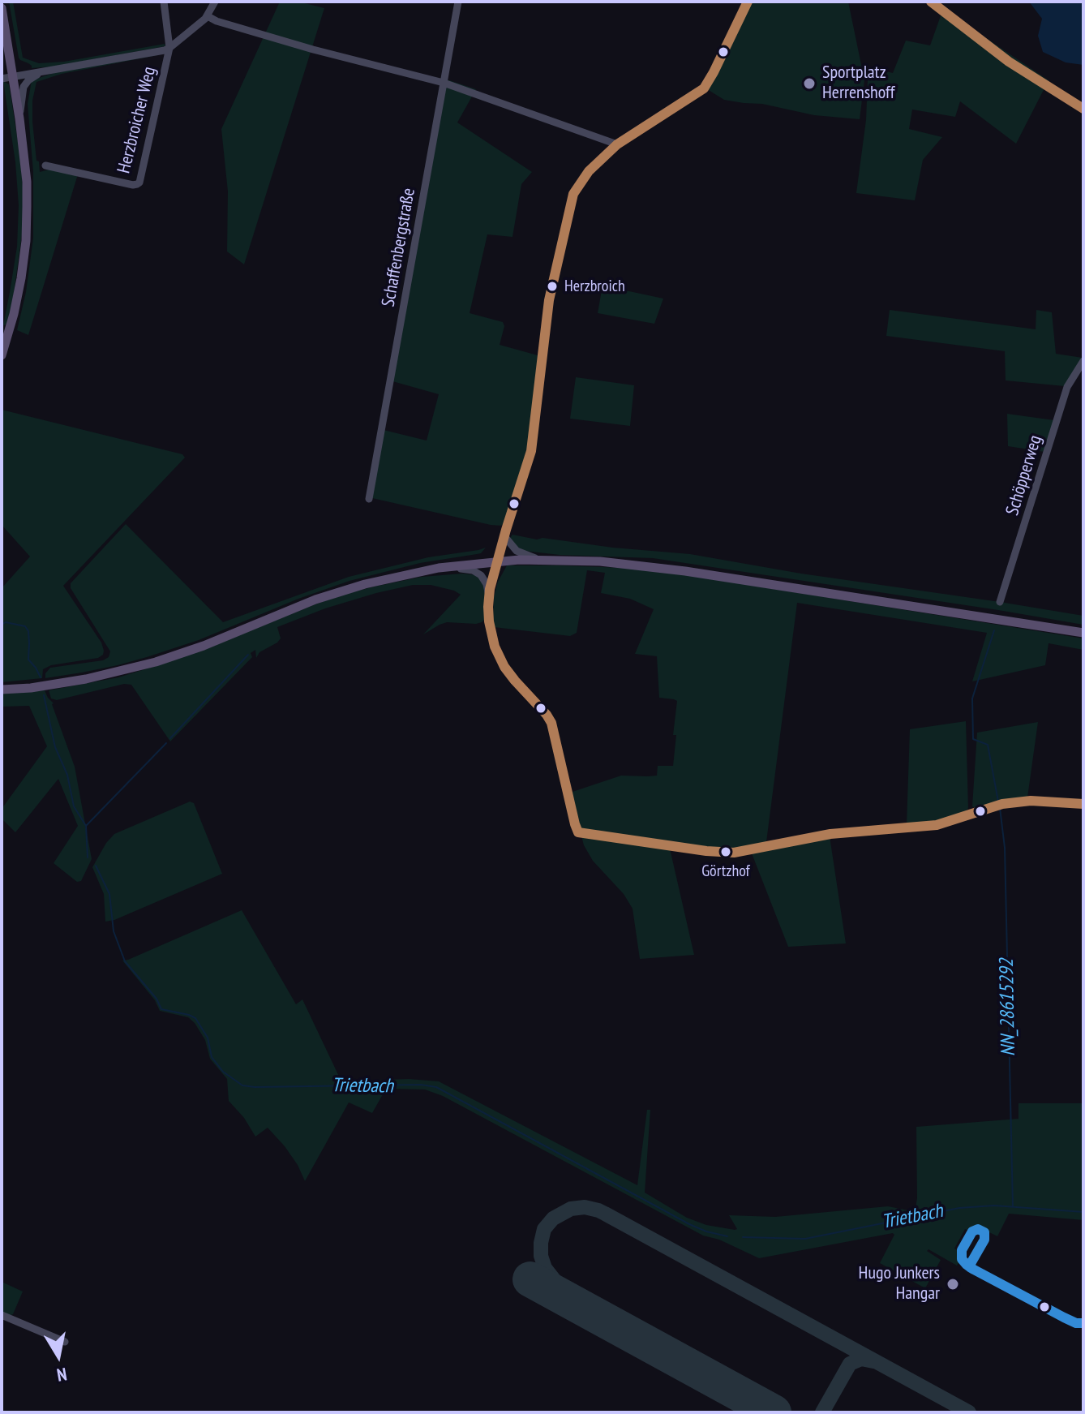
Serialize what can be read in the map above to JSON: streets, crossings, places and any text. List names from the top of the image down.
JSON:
{
  "streets": {
    "street": ["Herzbroicher Weg", "Schaffenbergstraße", "Schöpperweg"]
  },
  "water": ["NN_28615292", "Trietbach"],
  "places": [
    "Sportplatz Herrenshoff",
    "Herzbroich",
    "Görtzhof",
    "Hugo Junkers Hangar"
  ],
  "north": "bottom"
}
